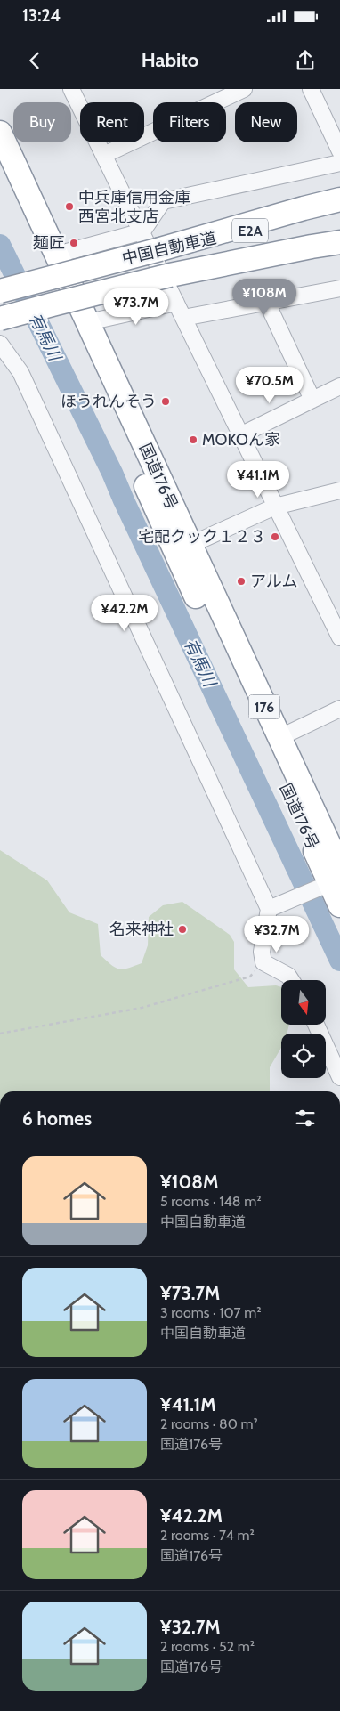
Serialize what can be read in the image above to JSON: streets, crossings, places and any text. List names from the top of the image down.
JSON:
{
  "streets": {
    "highway": [
      "E2A",
      "中国自動車道",
      "国道176号",
      "176"
    ]
  },
  "water": ["有馬川"],
  "places": [
    "中兵庫信用金庫 西宮北支店",
    "麺匠",
    "ほうれんそう",
    "MOKOん家",
    "宅配クック１２３",
    "アルム",
    "名来神社"
  ],
  "north": "bottom",
  "page": {
    "status": "13:24",
    "header": "Habito",
    "chip": [
      "Buy",
      "Rent",
      "Filters",
      "New"
    ],
    "price": [
      "¥108M",
      "¥73.7M",
      "¥70.5M",
      "¥41.1M",
      "¥42.2M",
      "¥32.7M"
    ],
    "heading": "6 homes",
    "list": [
      {
        "name": "¥108M",
        "note": "5 rooms · 148 m² · 中国自動車道"
      },
      {
        "name": "¥73.7M",
        "note": "3 rooms · 107 m² · 中国自動車道"
      },
      {
        "name": "¥41.1M",
        "note": "2 rooms · 80 m² · 国道176号"
      },
      {
        "name": "¥42.2M",
        "note": "2 rooms · 74 m² · 国道176号"
      },
      {
        "name": "¥32.7M",
        "note": "2 rooms · 52 m² · 国道176号"
      }
    ]
  }
}
